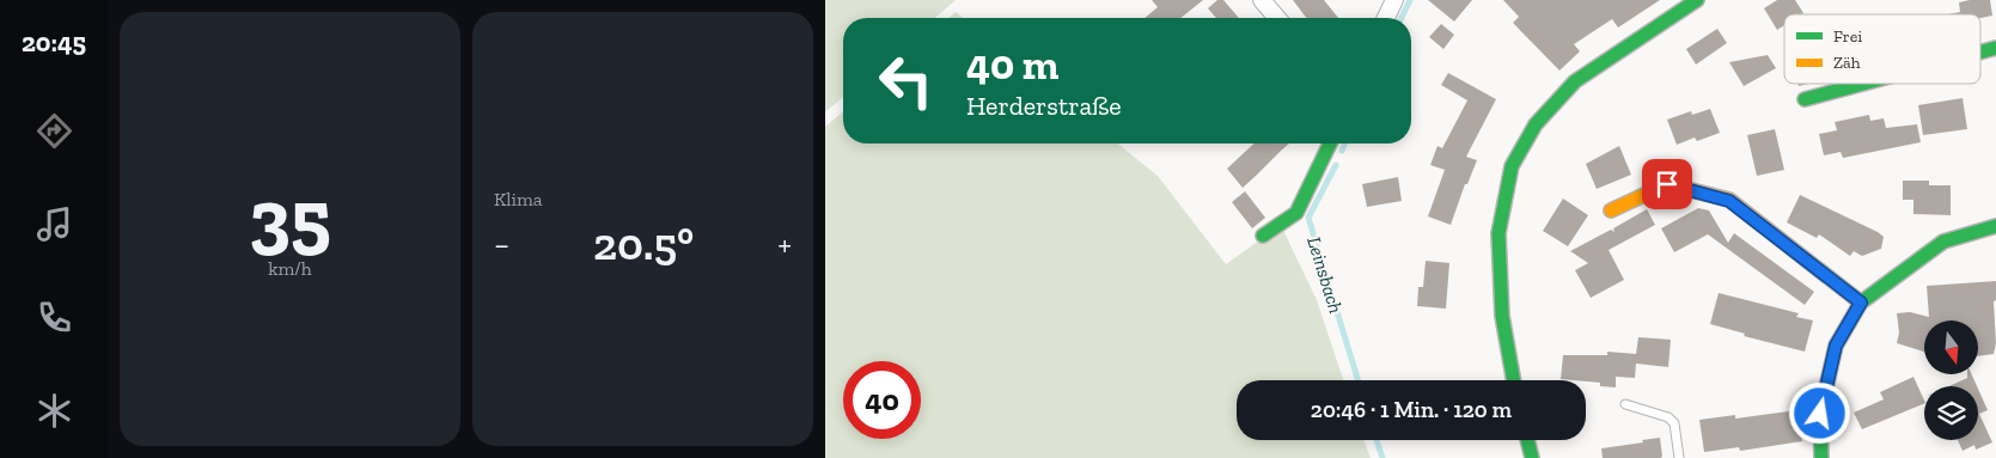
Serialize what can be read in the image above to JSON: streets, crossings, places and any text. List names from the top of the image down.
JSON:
{
  "water": ["Leinsbach"],
  "legend": ["Frei", "Zäh"],
  "north": "bottom",
  "page": {
    "tabs": "20:45",
    "tile": [
      ["35", "km/h"],
      "Klima"
    ],
    "turn": ["40 m", "Herderstraße"],
    "heat": ["−", "20.5°", "+"],
    "limit": "40",
    "trip": "20:46 · 1 Min. · 120 m"
  }
}
